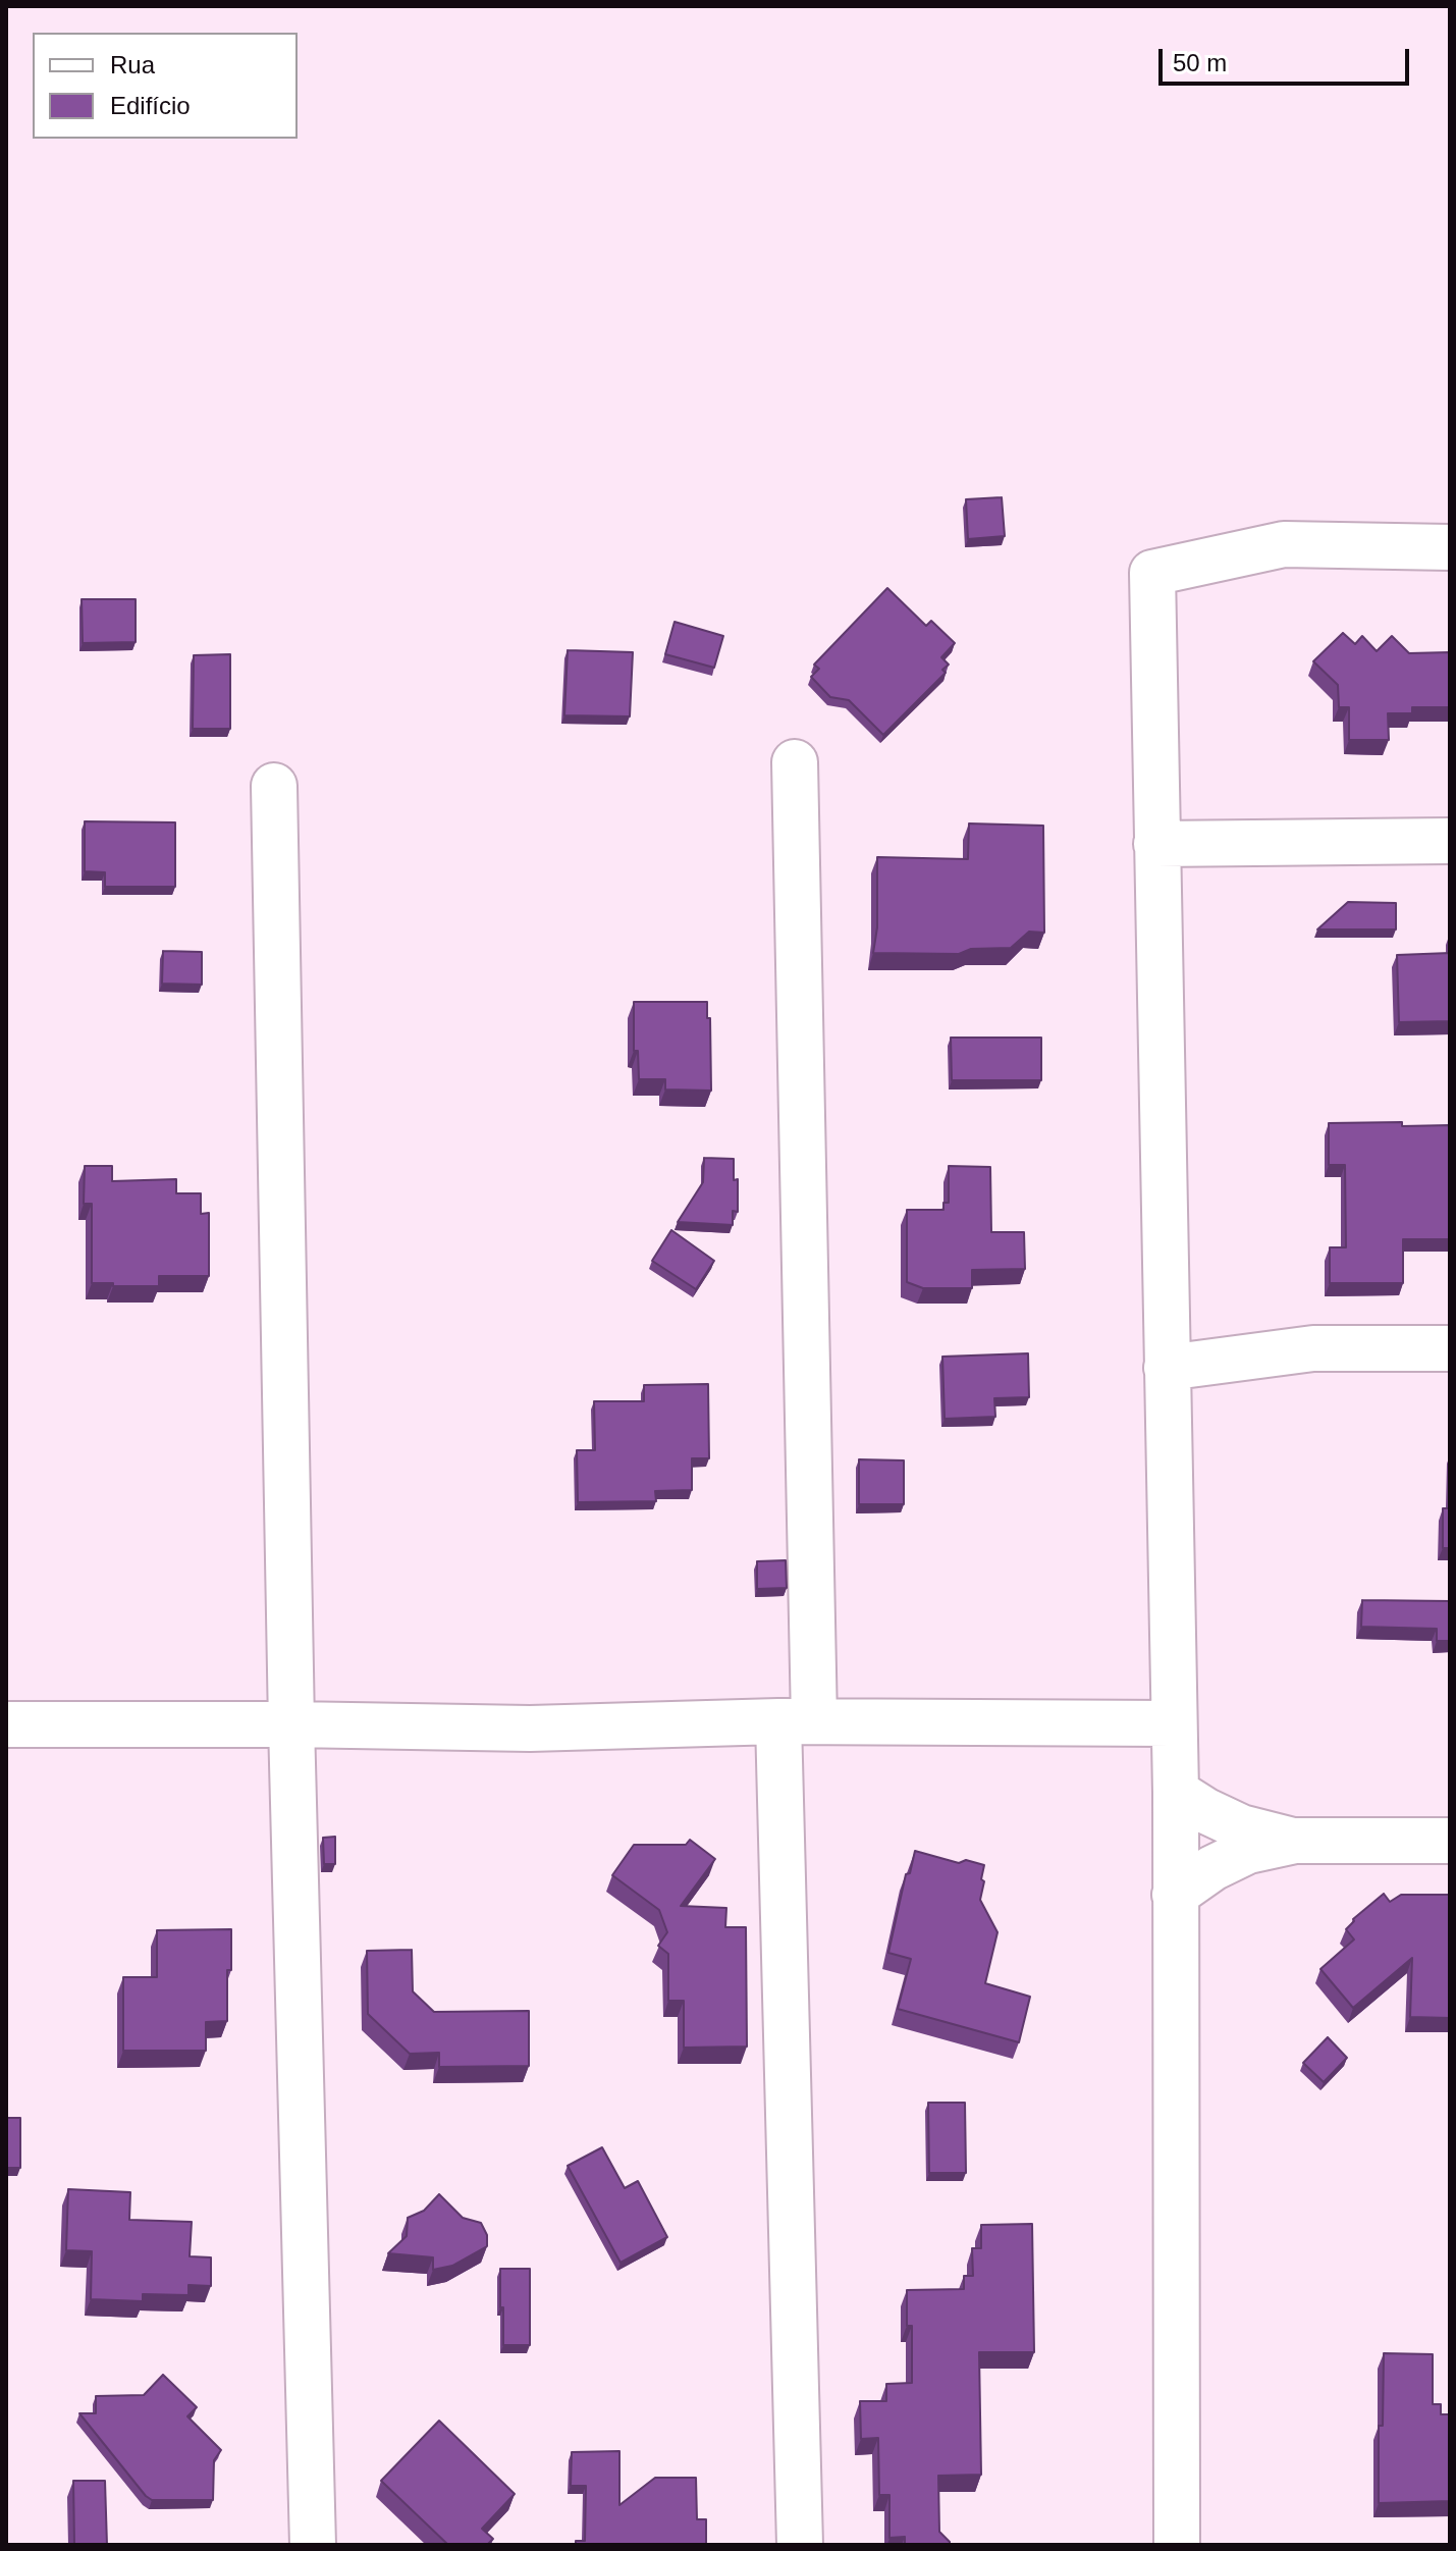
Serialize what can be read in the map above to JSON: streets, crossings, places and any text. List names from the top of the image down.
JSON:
{
  "legend": ["Rua", "Edifício"],
  "scale_bar": "50 m"
}
